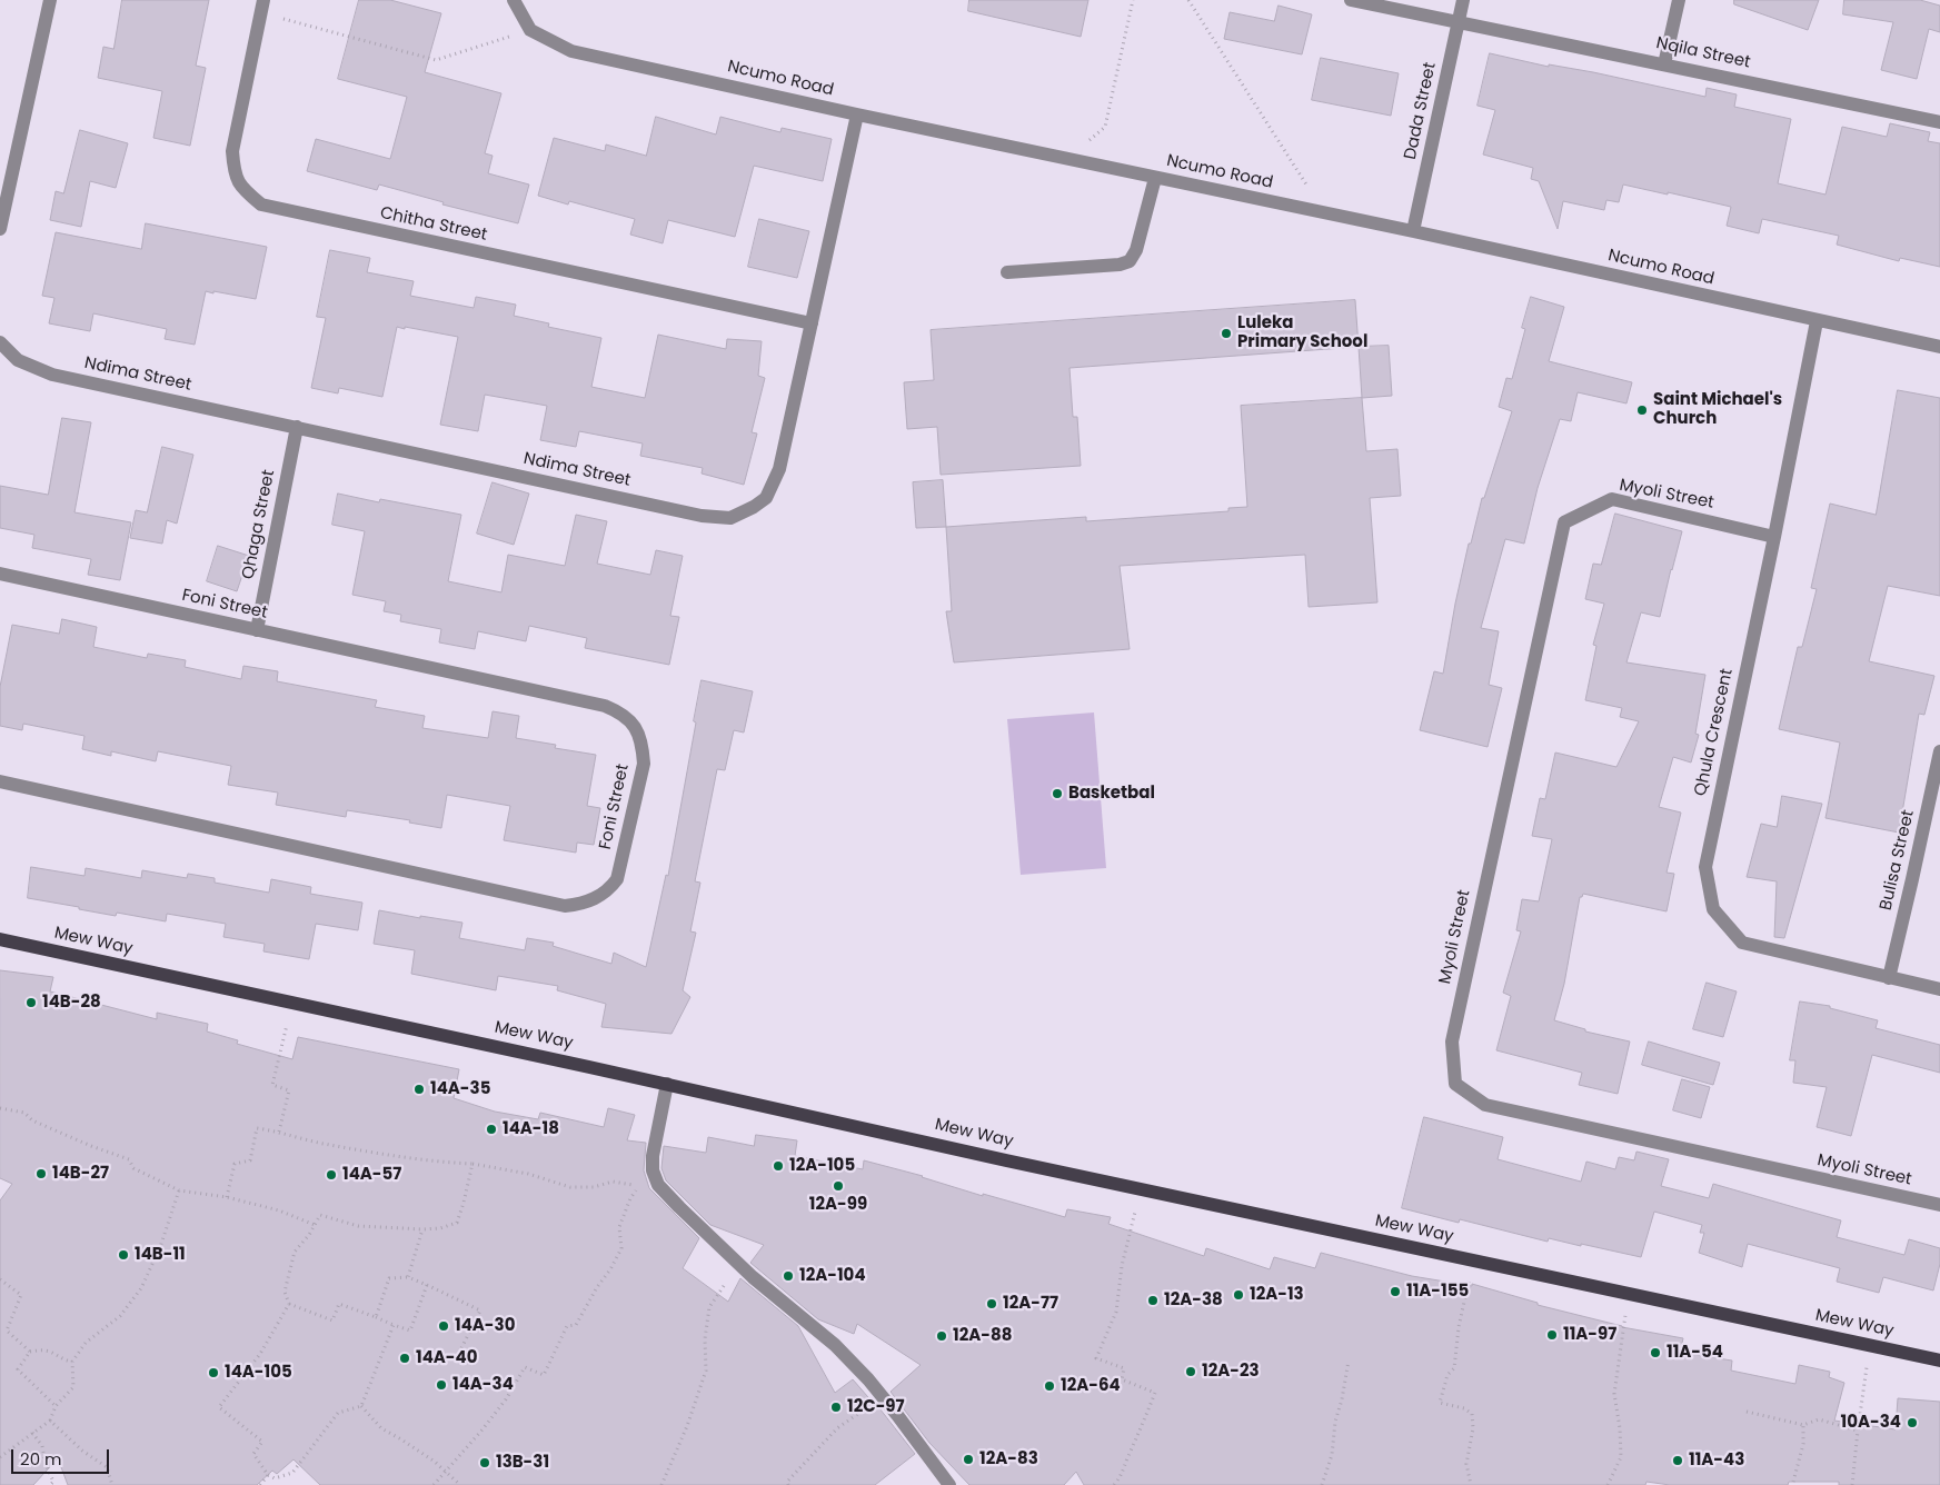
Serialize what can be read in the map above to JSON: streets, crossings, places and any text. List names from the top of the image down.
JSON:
{
  "streets": {
    "main road": ["Mew Way"],
    "street": [
      "Nqila Street",
      "Ncumo Road",
      "Dada Street",
      "Chitha Street",
      "Ndima Street",
      "Myoli Street",
      "Qhaga Street",
      "Foni Street",
      "Qhula Crescent",
      "Bulisa Street"
    ]
  },
  "crossings": [
    ["Nqila Street", "Dada Street"],
    ["Ncumo Road", "Dada Street"],
    ["Ncumo Road", "Ndima Street"],
    ["Ncumo Road", "Qhula Crescent"],
    ["Chitha Street", "Ndima Street"],
    ["Ndima Street", "Qhaga Street"],
    ["Myoli Street", "Qhula Crescent"],
    ["Qhaga Street", "Foni Street"],
    ["Qhula Crescent", "Bulisa Street"]
  ],
  "places": [
    "Luleka Primary School",
    "Saint Michael's Church",
    "Basketbal",
    "14B-28",
    "14A-35",
    "14A-18",
    "12A-105",
    "14B-27",
    "14A-57",
    "12A-99",
    "14B-11",
    "12A-104",
    "11A-155",
    "12A-13",
    "12A-38",
    "12A-77",
    "14A-30",
    "11A-97",
    "12A-88",
    "11A-54",
    "14A-40",
    "12A-23",
    "14A-105",
    "14A-34",
    "12A-64",
    "12C-97",
    "10A-34",
    "12A-83",
    "11A-43",
    "13B-31"
  ],
  "scale_bar": "20 m"
}
